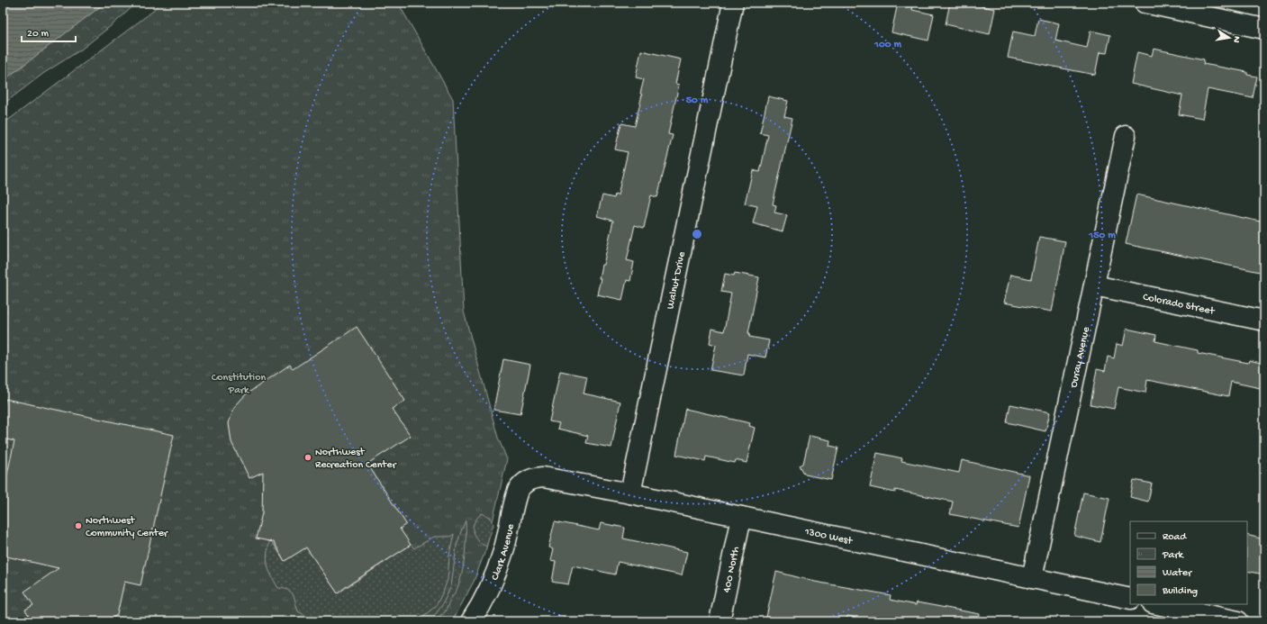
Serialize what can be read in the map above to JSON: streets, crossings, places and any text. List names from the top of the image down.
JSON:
{
  "streets": {
    "street": [
      "Walnut Drive",
      "Colorado Street",
      "Ouray Avenue",
      "1300 West",
      "Clark Avenue",
      "400 North"
    ]
  },
  "crossings": [
    ["Walnut Drive", "1300 West"],
    ["Colorado Street", "Ouray Avenue"],
    ["Ouray Avenue", "1300 West"],
    ["1300 West", "Clark Avenue"],
    ["1300 West", "400 North"]
  ],
  "parks": ["Constitution Park"],
  "places": ["Northwest Recreation Center", "Northwest Community Center"],
  "legend": [
    "Road",
    "Park",
    "Water",
    "Building"
  ],
  "scale_bar": "20 m",
  "north": "right",
  "rings": ["100 m", "50 m", "150 m"]
}
